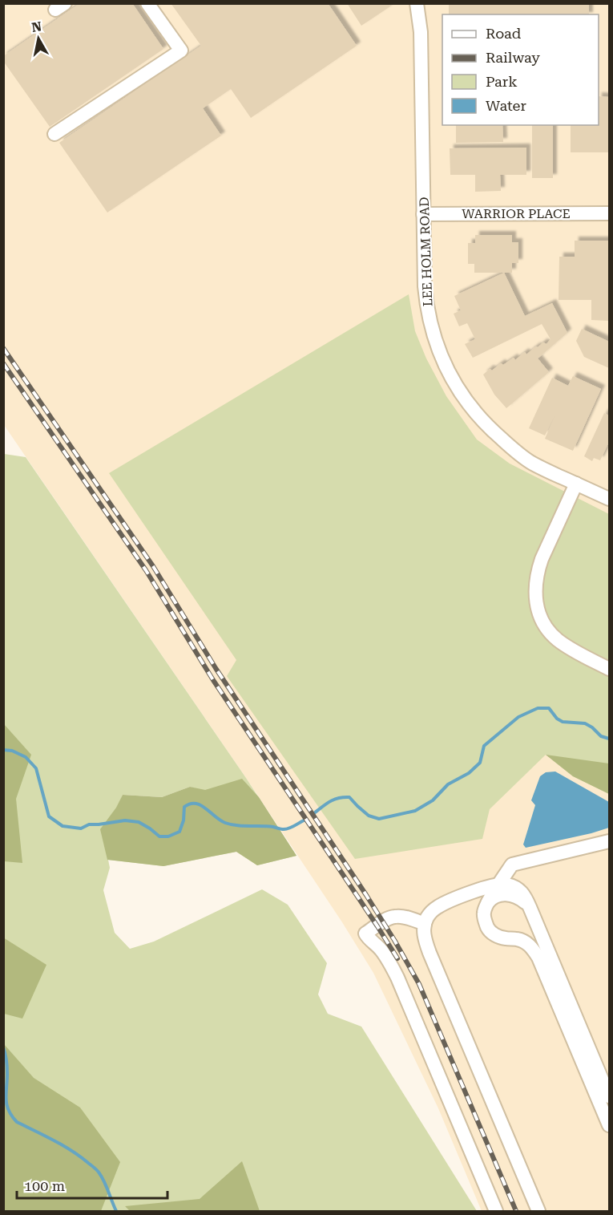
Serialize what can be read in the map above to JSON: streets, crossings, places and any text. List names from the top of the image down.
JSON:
{
  "streets": {
    "street": ["WARRIOR PLACE", "LEE HOLM ROAD"]
  },
  "crossings": [
    ["WARRIOR PLACE", "LEE HOLM ROAD"]
  ],
  "legend": [
    "Road",
    "Railway",
    "Park",
    "Water"
  ],
  "scale_bar": "100 m",
  "north": "top"
}
